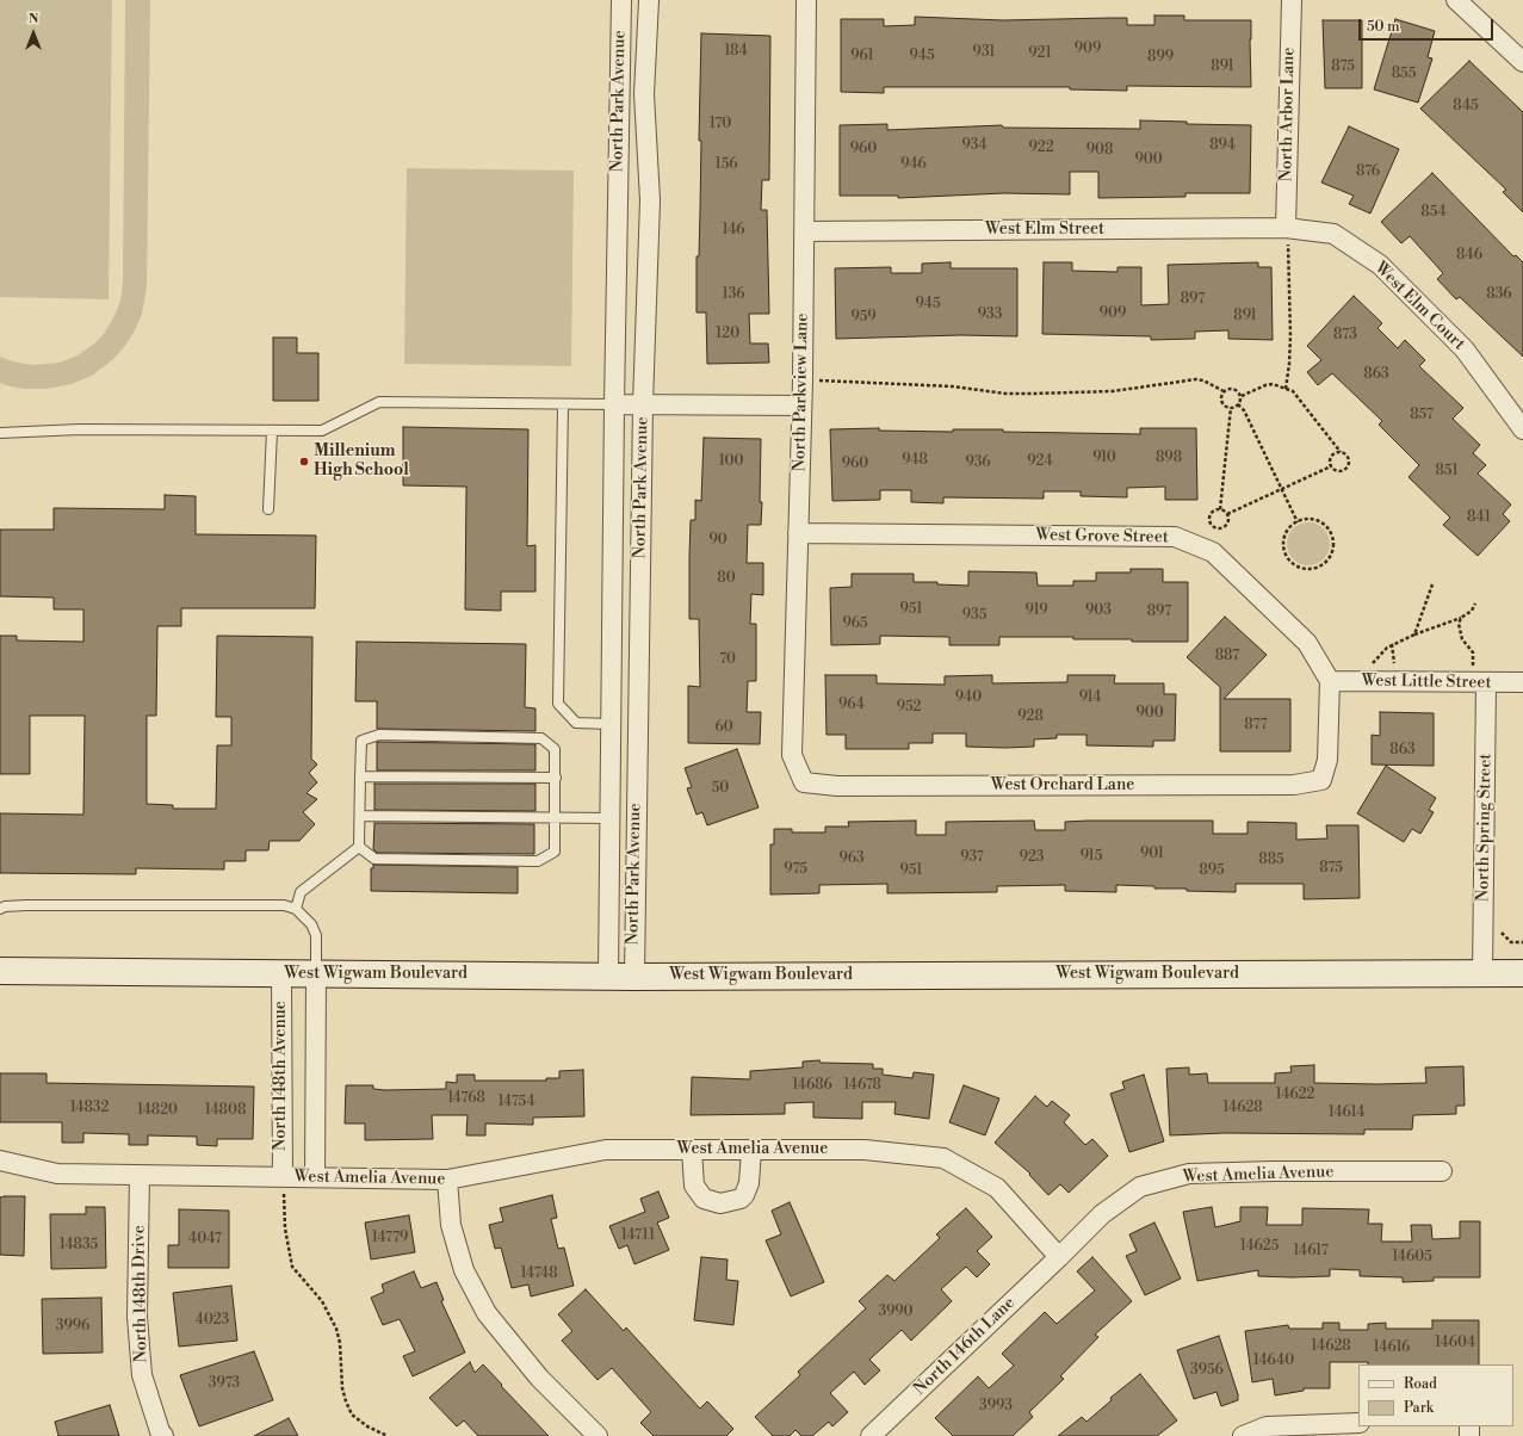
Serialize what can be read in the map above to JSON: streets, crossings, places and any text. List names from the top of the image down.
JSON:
{
  "streets": {
    "street": [
      "North Park Avenue",
      "North Arbor Lane",
      "West Elm Street",
      "West Elm Court",
      "North Parkview Lane",
      "West Grove Street",
      "West Little Street",
      "West Orchard Lane",
      "North Spring Street",
      "West Wigwam Boulevard",
      "North 148th Avenue",
      "West Amelia Avenue",
      "North 148th Drive",
      "North 146th Lane"
    ]
  },
  "crossings": [
    ["North Park Avenue", "West Wigwam Boulevard"],
    ["North Arbor Lane", "West Elm Street"],
    ["North Arbor Lane", "West Elm Court"],
    ["West Elm Street", "West Elm Court"],
    ["West Elm Street", "North Parkview Lane"],
    ["North Parkview Lane", "West Grove Street"],
    ["North Parkview Lane", "West Orchard Lane"],
    ["West Grove Street", "West Little Street"],
    ["West Grove Street", "West Orchard Lane"],
    ["West Little Street", "West Orchard Lane"],
    ["West Little Street", "North Spring Street"],
    ["North Spring Street", "West Wigwam Boulevard"],
    ["West Wigwam Boulevard", "North 148th Avenue"],
    ["North 148th Avenue", "West Amelia Avenue"],
    ["West Amelia Avenue", "North 148th Drive"],
    ["West Amelia Avenue", "North 146th Lane"]
  ],
  "places": ["Millenium High School"],
  "house_numbers": [
    "909",
    "184",
    "931",
    "921",
    "961",
    "945",
    "899",
    "891",
    "875",
    "855",
    "845",
    "170",
    "934",
    "894",
    "922",
    "960",
    "908",
    "900",
    "156",
    "946",
    "876",
    "854",
    "146",
    "846",
    "136",
    "836",
    "897",
    "945",
    "909",
    "933",
    "891",
    "959",
    "120",
    "873",
    "863",
    "857",
    "910",
    "898",
    "948",
    "100",
    "924",
    "936",
    "960",
    "851",
    "841",
    "90",
    "80",
    "951",
    "919",
    "903",
    "897",
    "935",
    "965",
    "887",
    "70",
    "940",
    "914",
    "964",
    "952",
    "900",
    "928",
    "877",
    "60",
    "863",
    "50",
    "901",
    "915",
    "937",
    "923",
    "963",
    "885",
    "875",
    "975",
    "951",
    "895",
    "14686",
    "14678",
    "14622",
    "14768",
    "14754",
    "14832",
    "14628",
    "14820",
    "14808",
    "14614",
    "14711",
    "14779",
    "4047",
    "14835",
    "14625",
    "14617",
    "14605",
    "14748",
    "3990",
    "4023",
    "3996",
    "14604",
    "14628",
    "14616",
    "14640",
    "3956",
    "3973",
    "3993"
  ],
  "legend": ["Road", "Park"],
  "scale_bar": "50 m",
  "north": "top"
}
